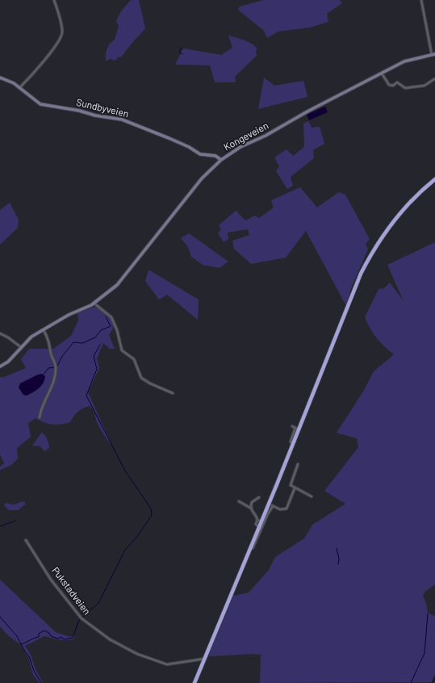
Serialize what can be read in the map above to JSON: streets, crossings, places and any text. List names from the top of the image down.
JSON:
{
  "streets": {
    "main road": ["Sundbyveien", "Kongeveien"],
    "street": ["Pukstadveien"]
  },
  "crossings": [
    ["Sundbyveien", "Kongeveien"]
  ]
}
